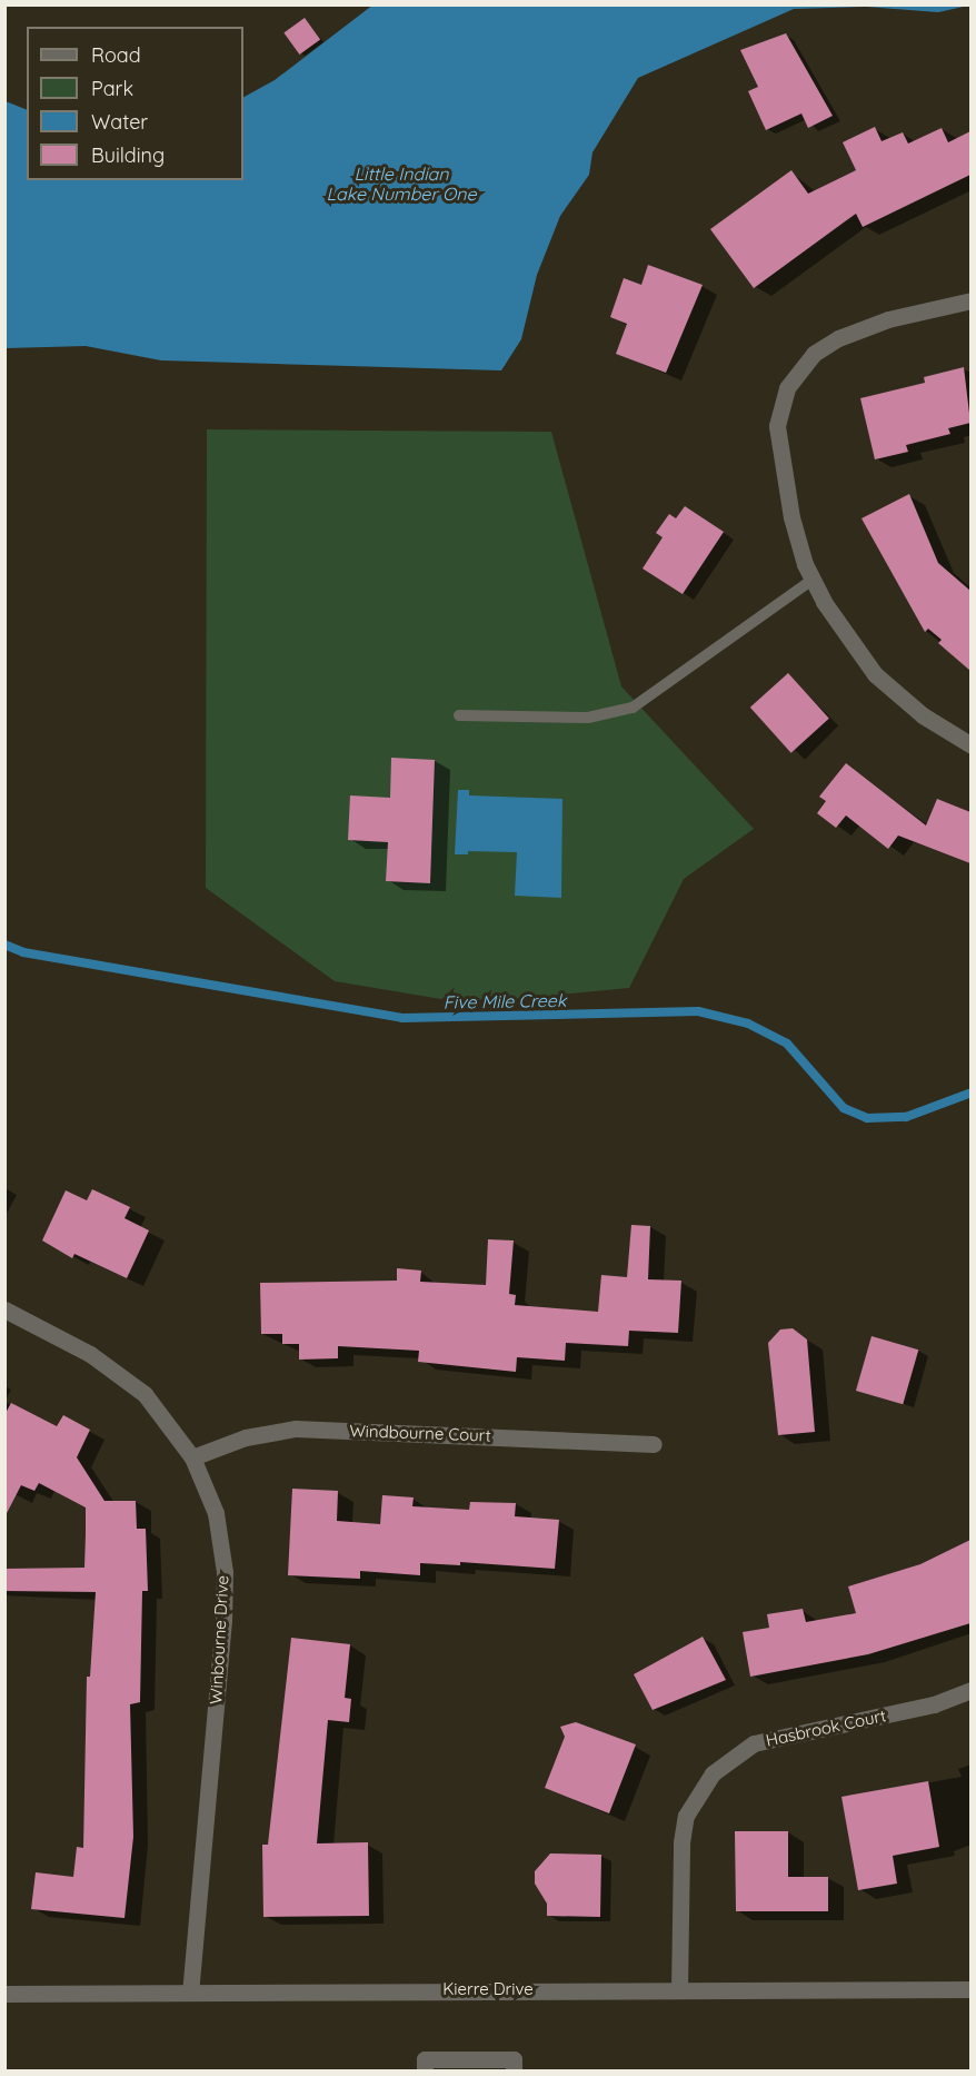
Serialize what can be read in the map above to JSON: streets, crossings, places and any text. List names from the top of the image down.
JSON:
{
  "streets": {
    "street": [
      "Windbourne Court",
      "Winbourne Drive",
      "Hasbrook Court",
      "Kierre Drive"
    ]
  },
  "crossings": [
    ["Windbourne Court", "Winbourne Drive"],
    ["Winbourne Drive", "Kierre Drive"],
    ["Hasbrook Court", "Kierre Drive"]
  ],
  "water": ["Little Indian Lake Number One", "Five Mile Creek"],
  "legend": [
    "Road",
    "Park",
    "Water",
    "Building"
  ]
}
